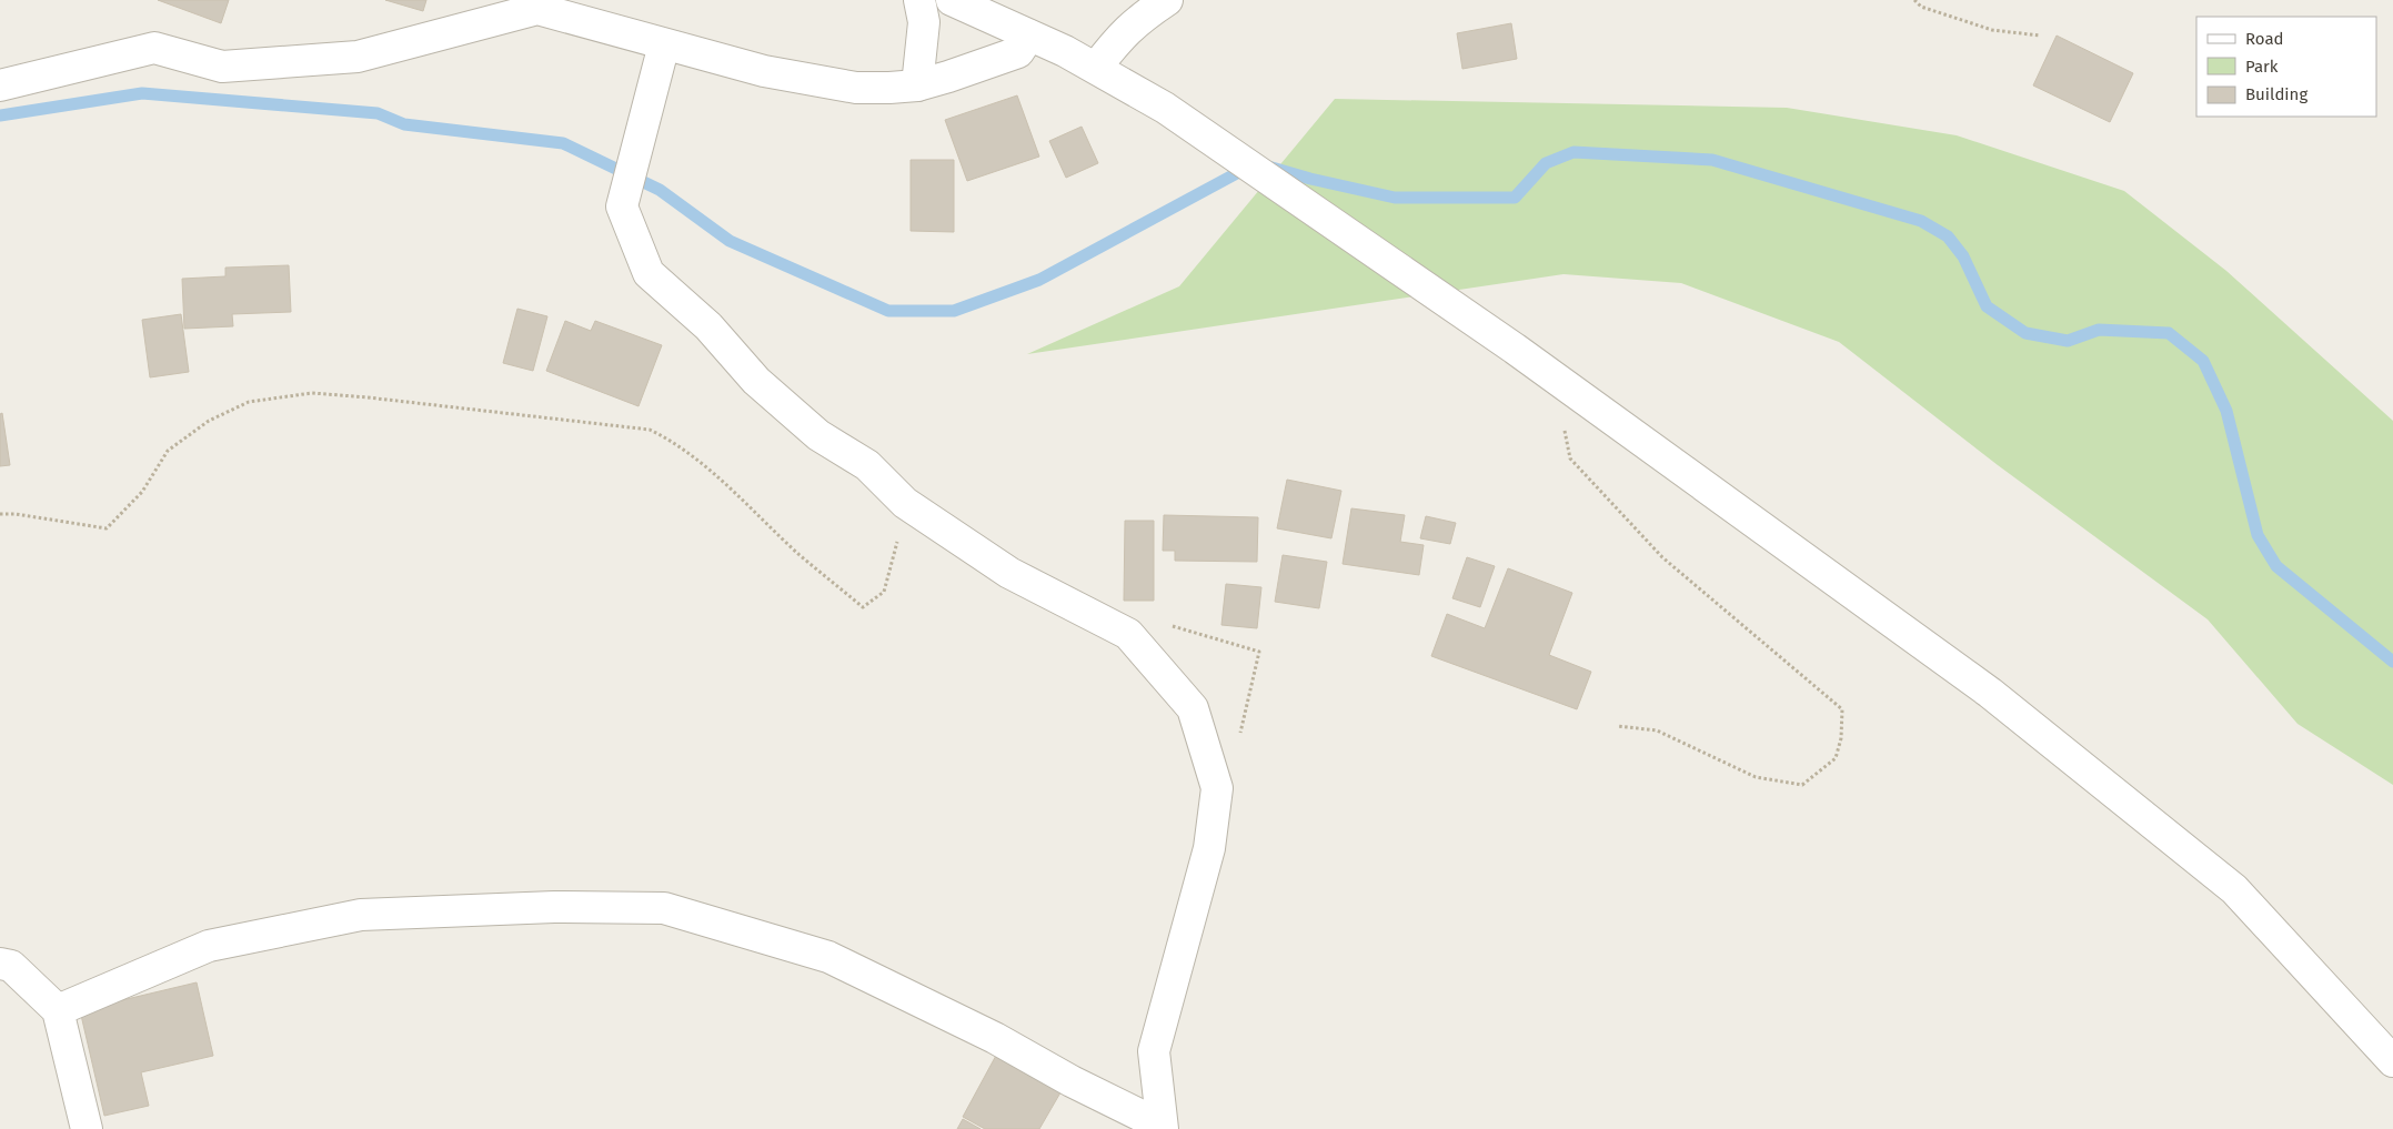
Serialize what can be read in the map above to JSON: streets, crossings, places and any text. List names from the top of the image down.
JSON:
{
  "legend": ["Road", "Park", "Building"]
}
